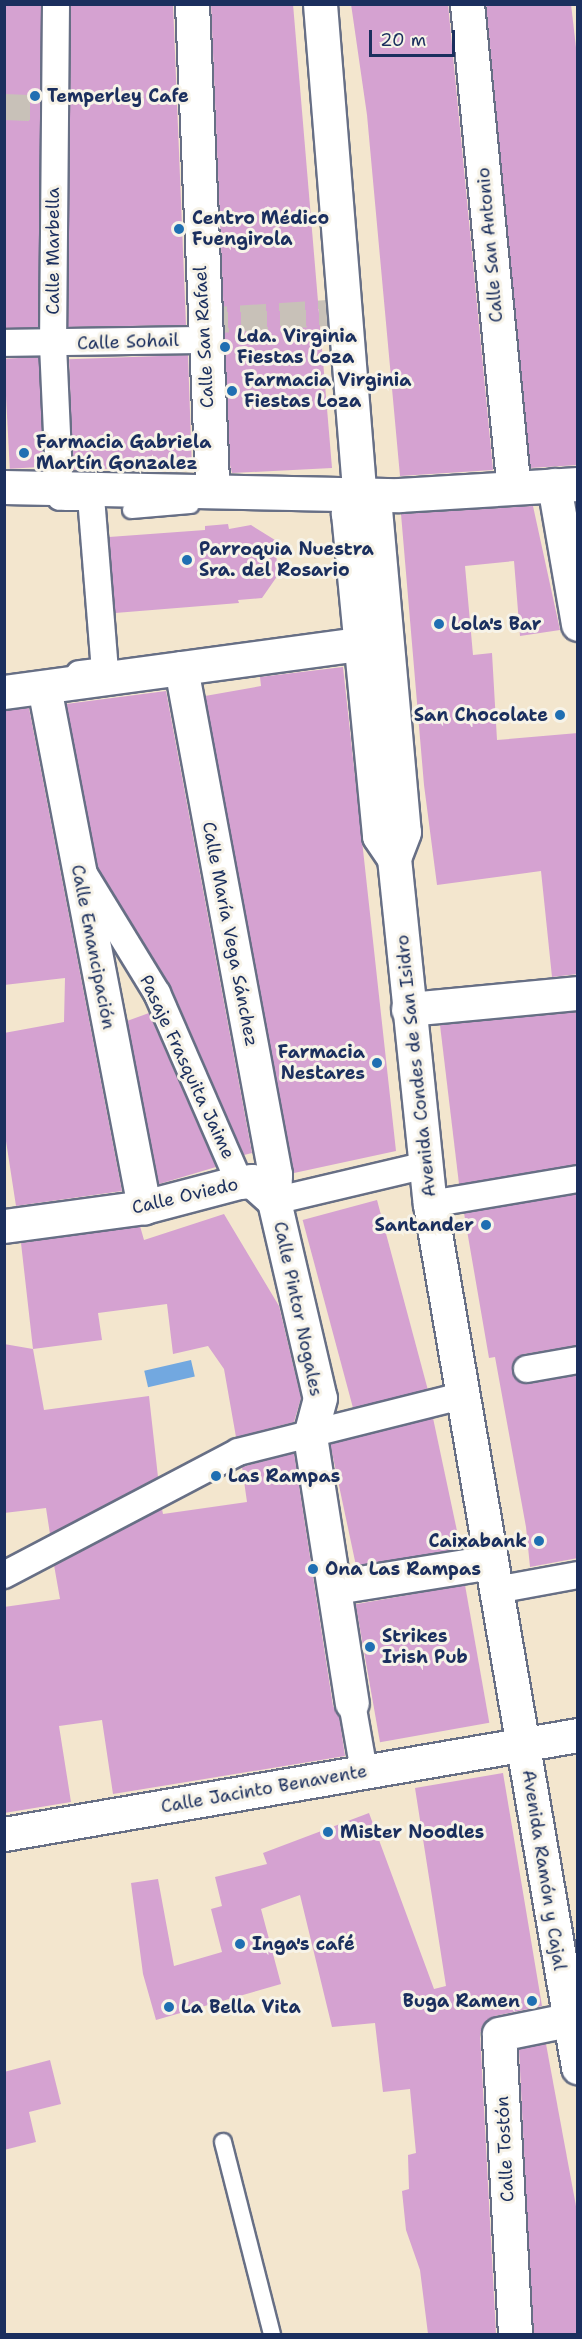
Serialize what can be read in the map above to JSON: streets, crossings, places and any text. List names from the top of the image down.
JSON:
{
  "streets": {
    "street": [
      "Calle San Antonio",
      "Calle Marbella",
      "Calle San Rafael",
      "Calle Sohail",
      "Calle María Vega Sánchez",
      "Calle Emancipación",
      "Avenida Condes de San Isidro",
      "Pasaje Frasquita Jaime",
      "Calle Oviedo",
      "Calle Pintor Nogales",
      "Calle Jacinto Benavente",
      "Avenida Ramón y Cajal",
      "Calle Tostón"
    ]
  },
  "crossings": [
    ["Calle Marbella", "Calle Sohail"],
    ["Calle San Rafael", "Calle Sohail"],
    ["Calle María Vega Sánchez", "Calle Oviedo"],
    ["Calle María Vega Sánchez", "Calle Pintor Nogales"],
    ["Calle Emancipación", "Pasaje Frasquita Jaime"],
    ["Calle Emancipación", "Calle Oviedo"],
    ["Avenida Condes de San Isidro", "Avenida Ramón y Cajal"],
    ["Pasaje Frasquita Jaime", "Calle Oviedo"],
    ["Calle Oviedo", "Calle Pintor Nogales"],
    ["Calle Pintor Nogales", "Calle Jacinto Benavente"],
    ["Calle Jacinto Benavente", "Avenida Ramón y Cajal"],
    ["Avenida Ramón y Cajal", "Calle Tostón"]
  ],
  "places": [
    "Temperley Cafe",
    "Centro Médico Fuengirola",
    "Lda. Virginia Fiestas Loza",
    "Farmacia Virginia Fiestas Loza",
    "Farmacia Gabriela Martín Gonzalez",
    "Parroquia Nuestra Sra. del Rosario",
    "Lola's Bar",
    "San Chocolate",
    "Farmacia Nestares",
    "Santander",
    "Las Rampas",
    "Caixabank",
    "Ona Las Rampas",
    "Strikes Irish Pub",
    "Mister Noodles",
    "Inga's café",
    "Buga Ramen",
    "La Bella Vita"
  ],
  "scale_bar": "20 m"
}
